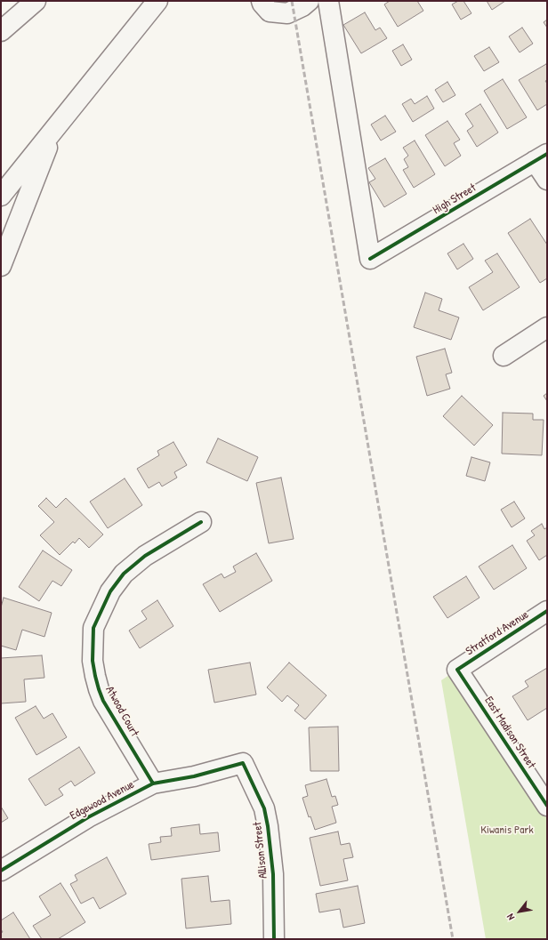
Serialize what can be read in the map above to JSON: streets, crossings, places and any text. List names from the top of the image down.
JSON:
{
  "streets": {
    "main road": [
      "High Street",
      "Stratford Avenue",
      "Atwood Court",
      "East Madison Street",
      "Edgewood Avenue",
      "Allison Street"
    ]
  },
  "crossings": [
    ["Stratford Avenue", "East Madison Street"],
    ["Atwood Court", "Edgewood Avenue"],
    ["Edgewood Avenue", "Allison Street"]
  ],
  "parks": ["Kiwanis Park"],
  "north": "bottom left"
}
